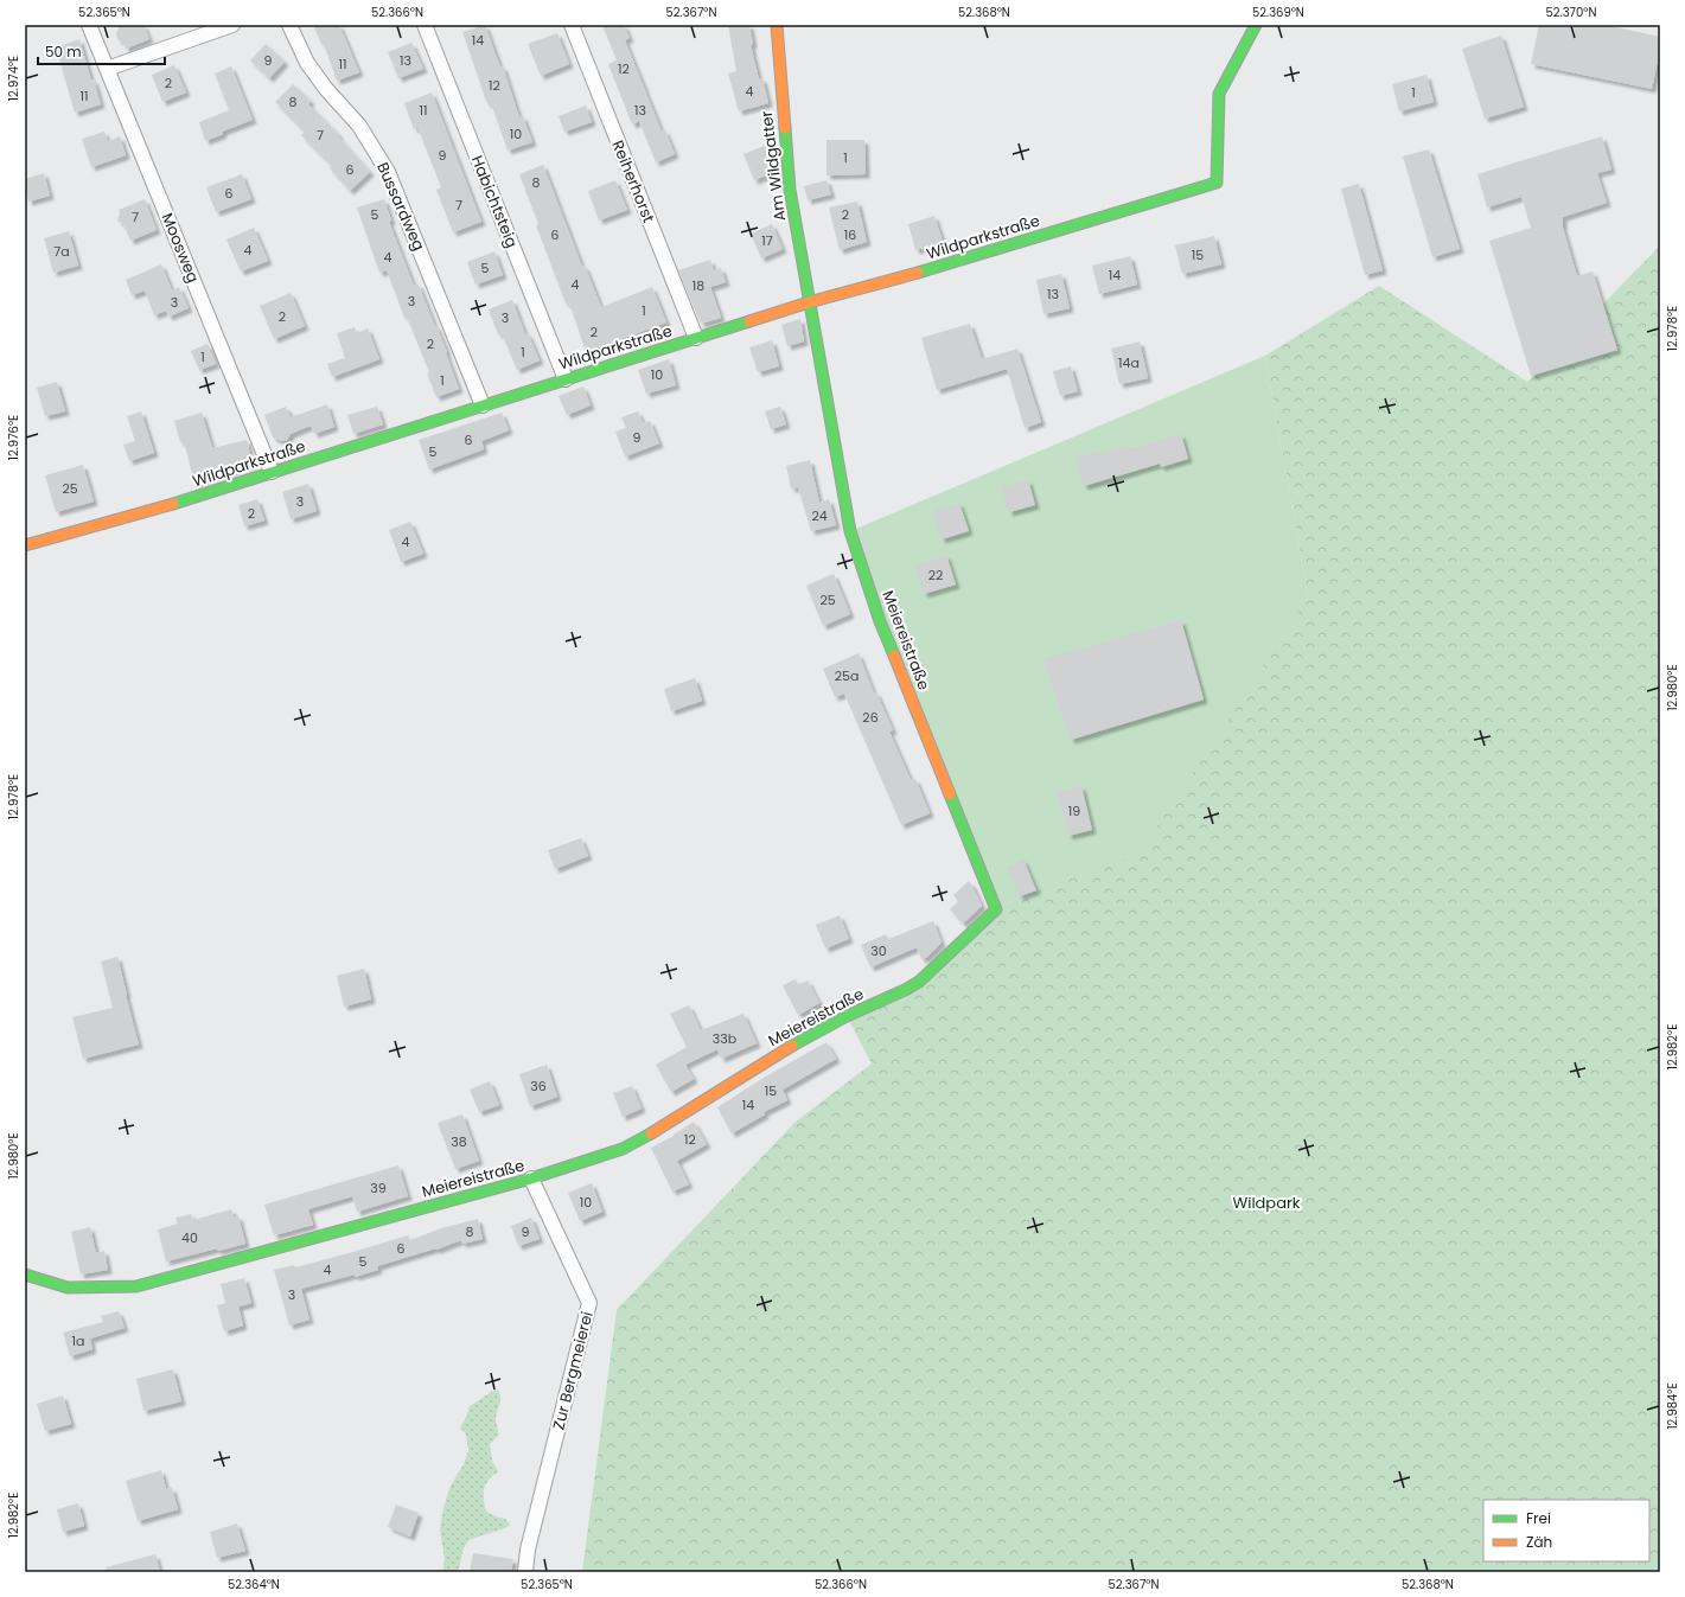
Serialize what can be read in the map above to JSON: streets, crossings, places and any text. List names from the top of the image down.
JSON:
{
  "streets": {
    "street": [
      "Am Wildgatter",
      "Reiherhorst",
      "Habichtsteig",
      "Bussardweg",
      "Wildparkstraße",
      "Moosweg",
      "Meiereistraße",
      "Zur Bergmeierei"
    ]
  },
  "crossings": [
    ["Am Wildgatter", "Wildparkstraße"],
    ["Am Wildgatter", "Meiereistraße"],
    ["Reiherhorst", "Wildparkstraße"],
    ["Habichtsteig", "Wildparkstraße"],
    ["Bussardweg", "Wildparkstraße"],
    ["Wildparkstraße", "Moosweg"],
    ["Wildparkstraße", "Meiereistraße"],
    ["Meiereistraße", "Zur Bergmeierei"]
  ],
  "parks": ["Wildpark"],
  "house_numbers": [
    "14",
    "9",
    "13",
    "11",
    "12",
    "2",
    "12",
    "4",
    "1",
    "11",
    "8",
    "11",
    "13",
    "10",
    "7",
    "9",
    "1",
    "6",
    "8",
    "6",
    "7",
    "5",
    "2",
    "7",
    "6",
    "16",
    "17",
    "4",
    "7a",
    "15",
    "4",
    "5",
    "14",
    "4",
    "18",
    "13",
    "3",
    "3",
    "1",
    "2",
    "3",
    "2",
    "2",
    "1",
    "1",
    "14a",
    "10",
    "1",
    "9",
    "6",
    "5",
    "25",
    "3",
    "2",
    "24",
    "4",
    "22",
    "25",
    "25a",
    "26",
    "19",
    "30",
    "33b",
    "36",
    "15",
    "14",
    "12",
    "38",
    "39",
    "10",
    "8",
    "9",
    "40",
    "6",
    "5",
    "4",
    "3",
    "1a"
  ],
  "legend": ["Frei", "Zäh"],
  "scale_bar": "50 m",
  "coordinates": [
    "52.365°N",
    "52.366°N",
    "52.367°N",
    "52.368°N",
    "52.369°N",
    "52.370°N",
    "12.974°E",
    "12.978°E",
    "12.976°E",
    "12.980°E",
    "12.982°E",
    "12.984°E",
    "52.364°N"
  ]
}
